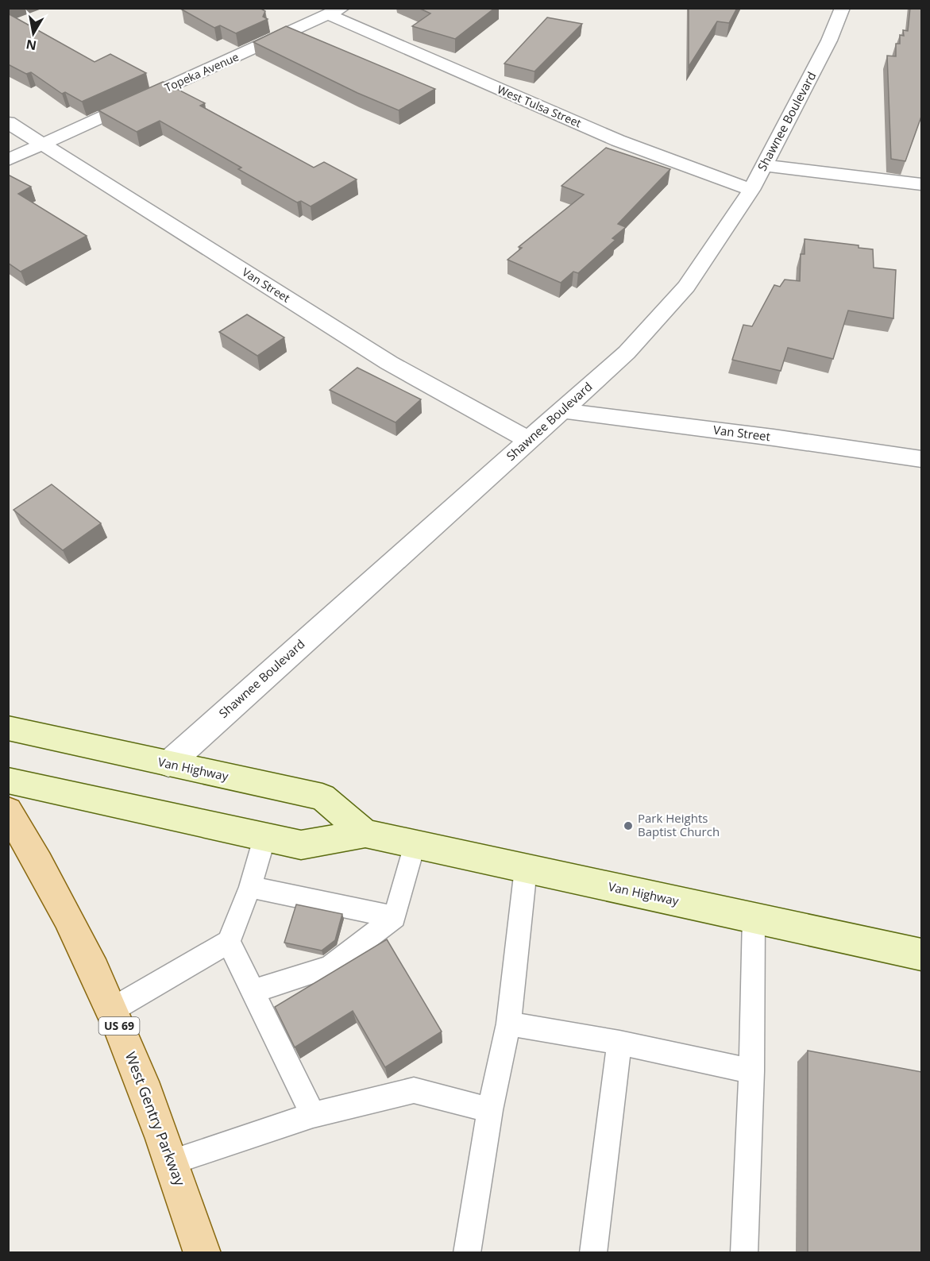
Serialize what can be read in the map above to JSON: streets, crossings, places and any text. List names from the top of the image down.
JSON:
{
  "streets": {
    "main road": ["Van Highway", "US 69", "West Gentry Parkway"],
    "street": [
      "Topeka Avenue",
      "West Tulsa Street",
      "Shawnee Boulevard",
      "Van Street"
    ]
  },
  "crossings": [
    ["Topeka Avenue", "West Tulsa Street"],
    ["Topeka Avenue", "Van Street"],
    ["West Tulsa Street", "Shawnee Boulevard"],
    ["Shawnee Boulevard", "Van Street"],
    ["Shawnee Boulevard", "Van Highway"]
  ],
  "places": ["Park Heights Baptist Church"],
  "north": "bottom"
}
